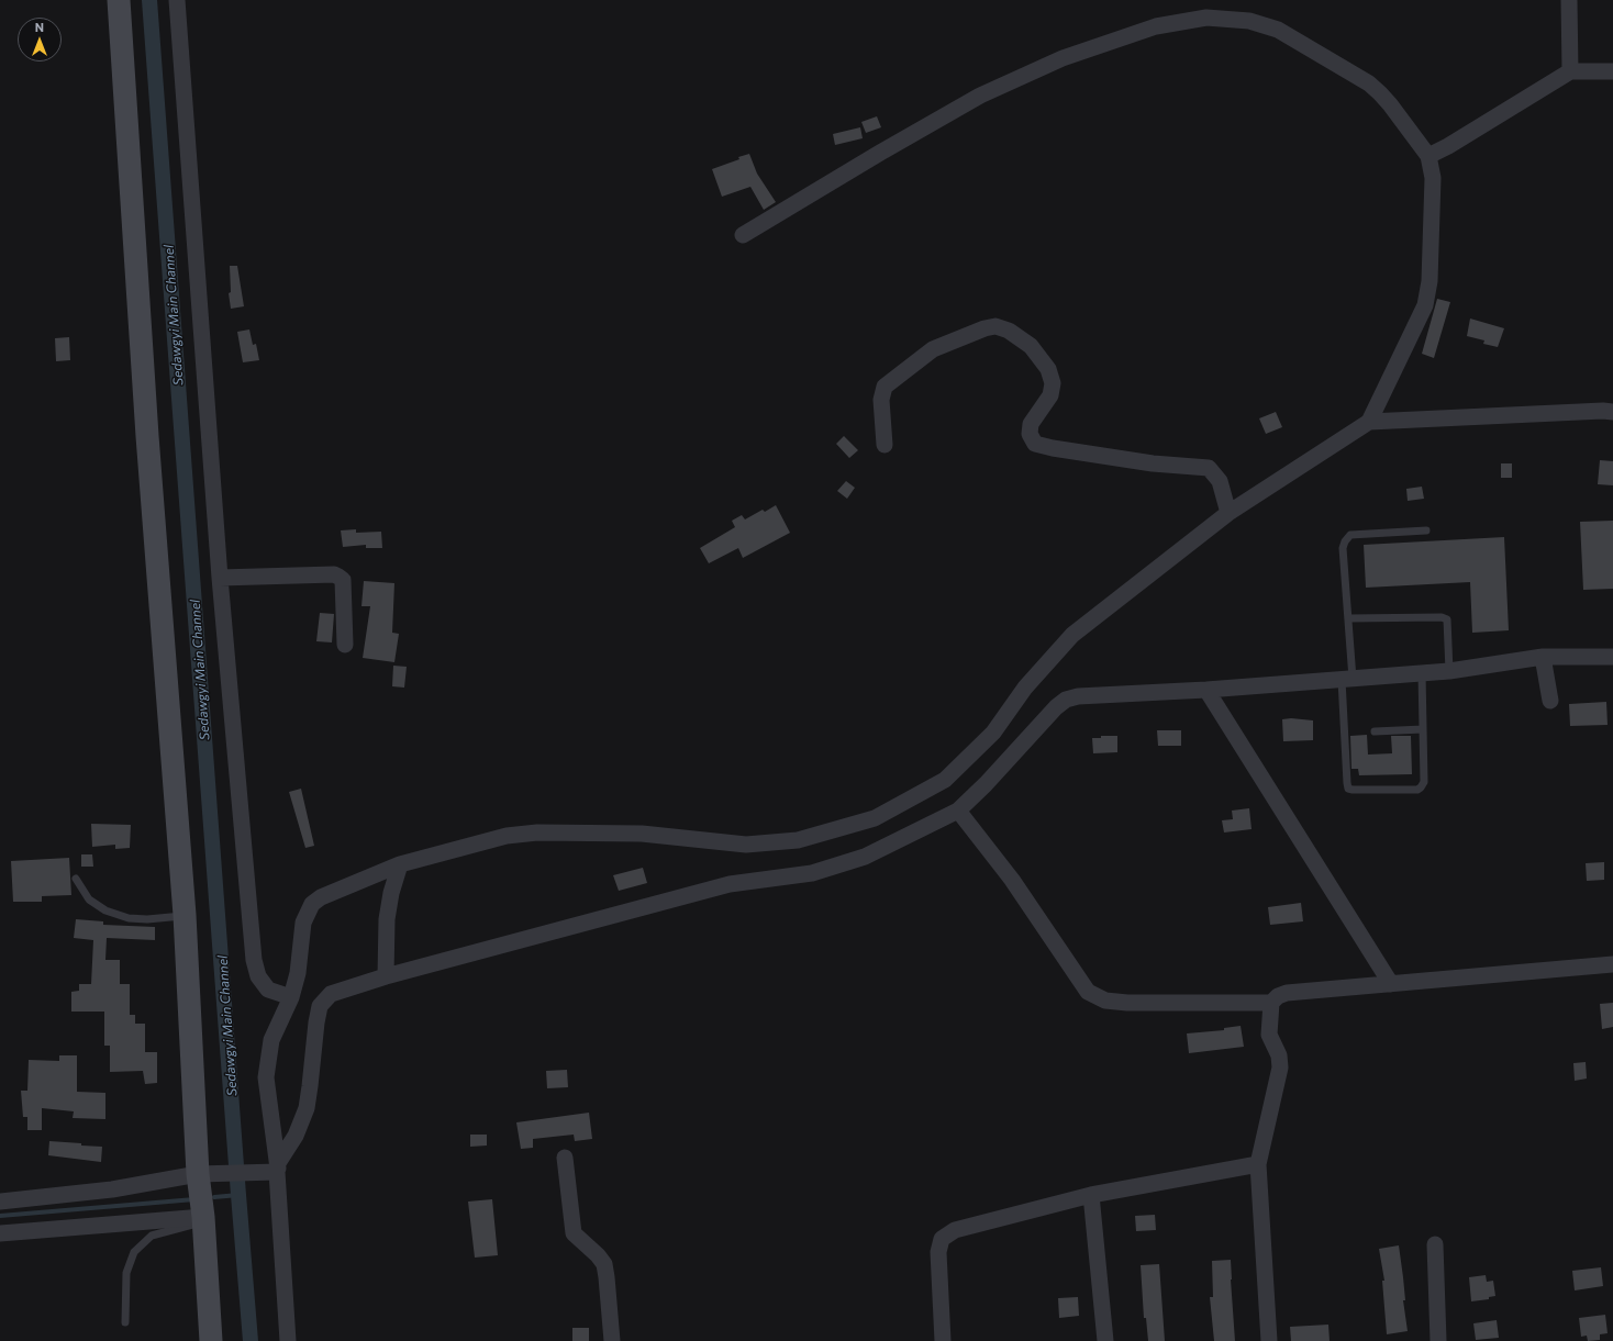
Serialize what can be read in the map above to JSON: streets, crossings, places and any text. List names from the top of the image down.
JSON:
{
  "water": ["Sedawgyi Main Channel"],
  "north": "top"
}
